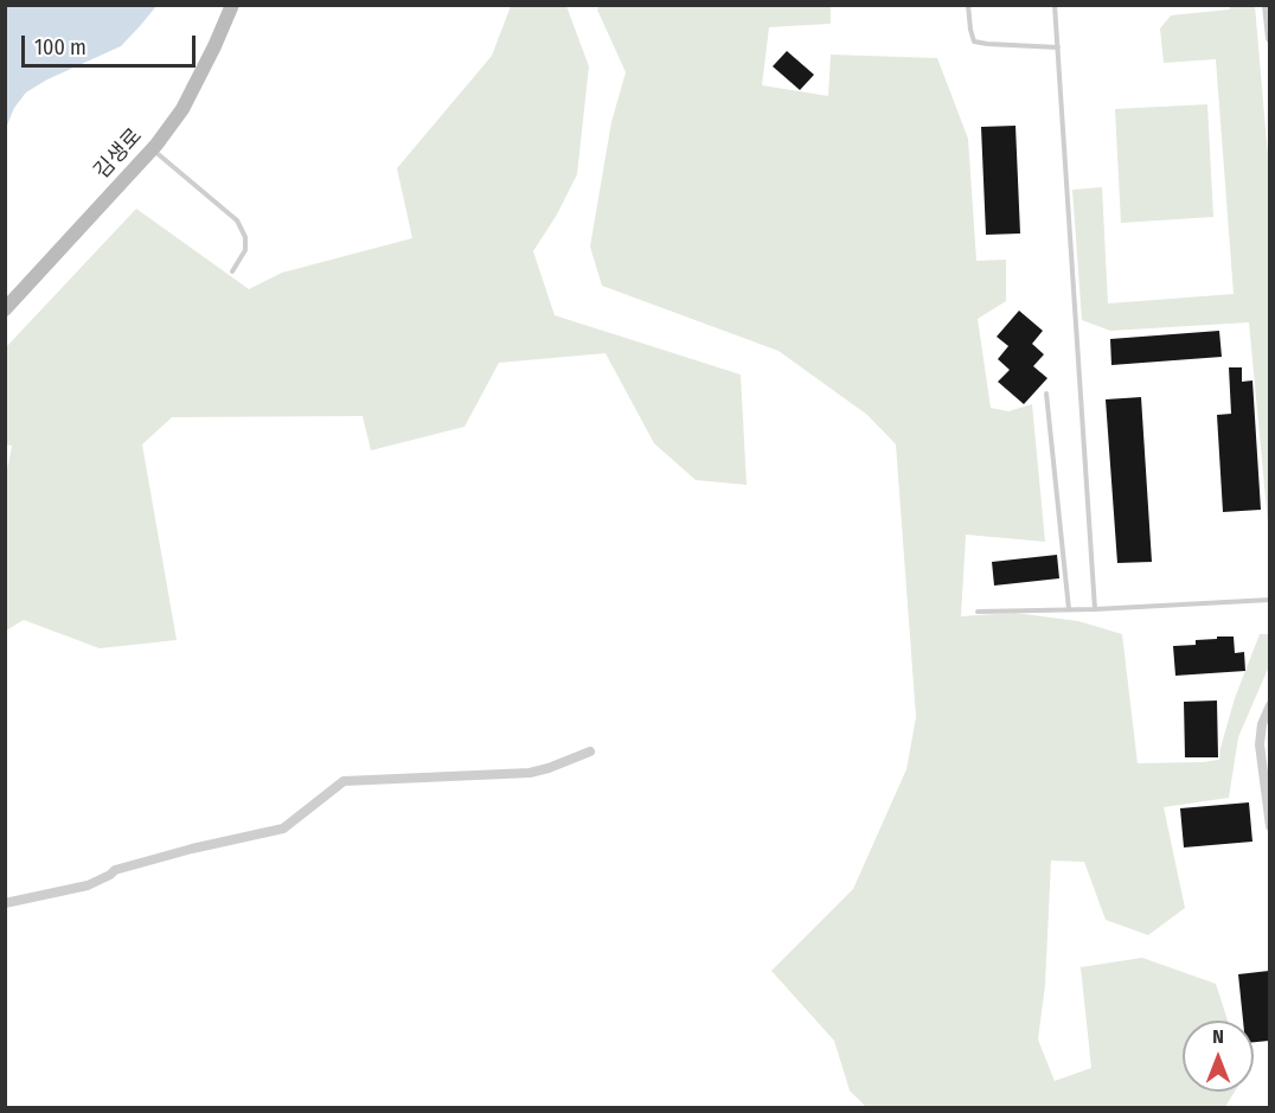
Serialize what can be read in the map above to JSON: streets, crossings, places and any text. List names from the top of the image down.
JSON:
{
  "streets": {
    "street": ["김생로"]
  },
  "scale_bar": "100 m",
  "north": "top"
}
